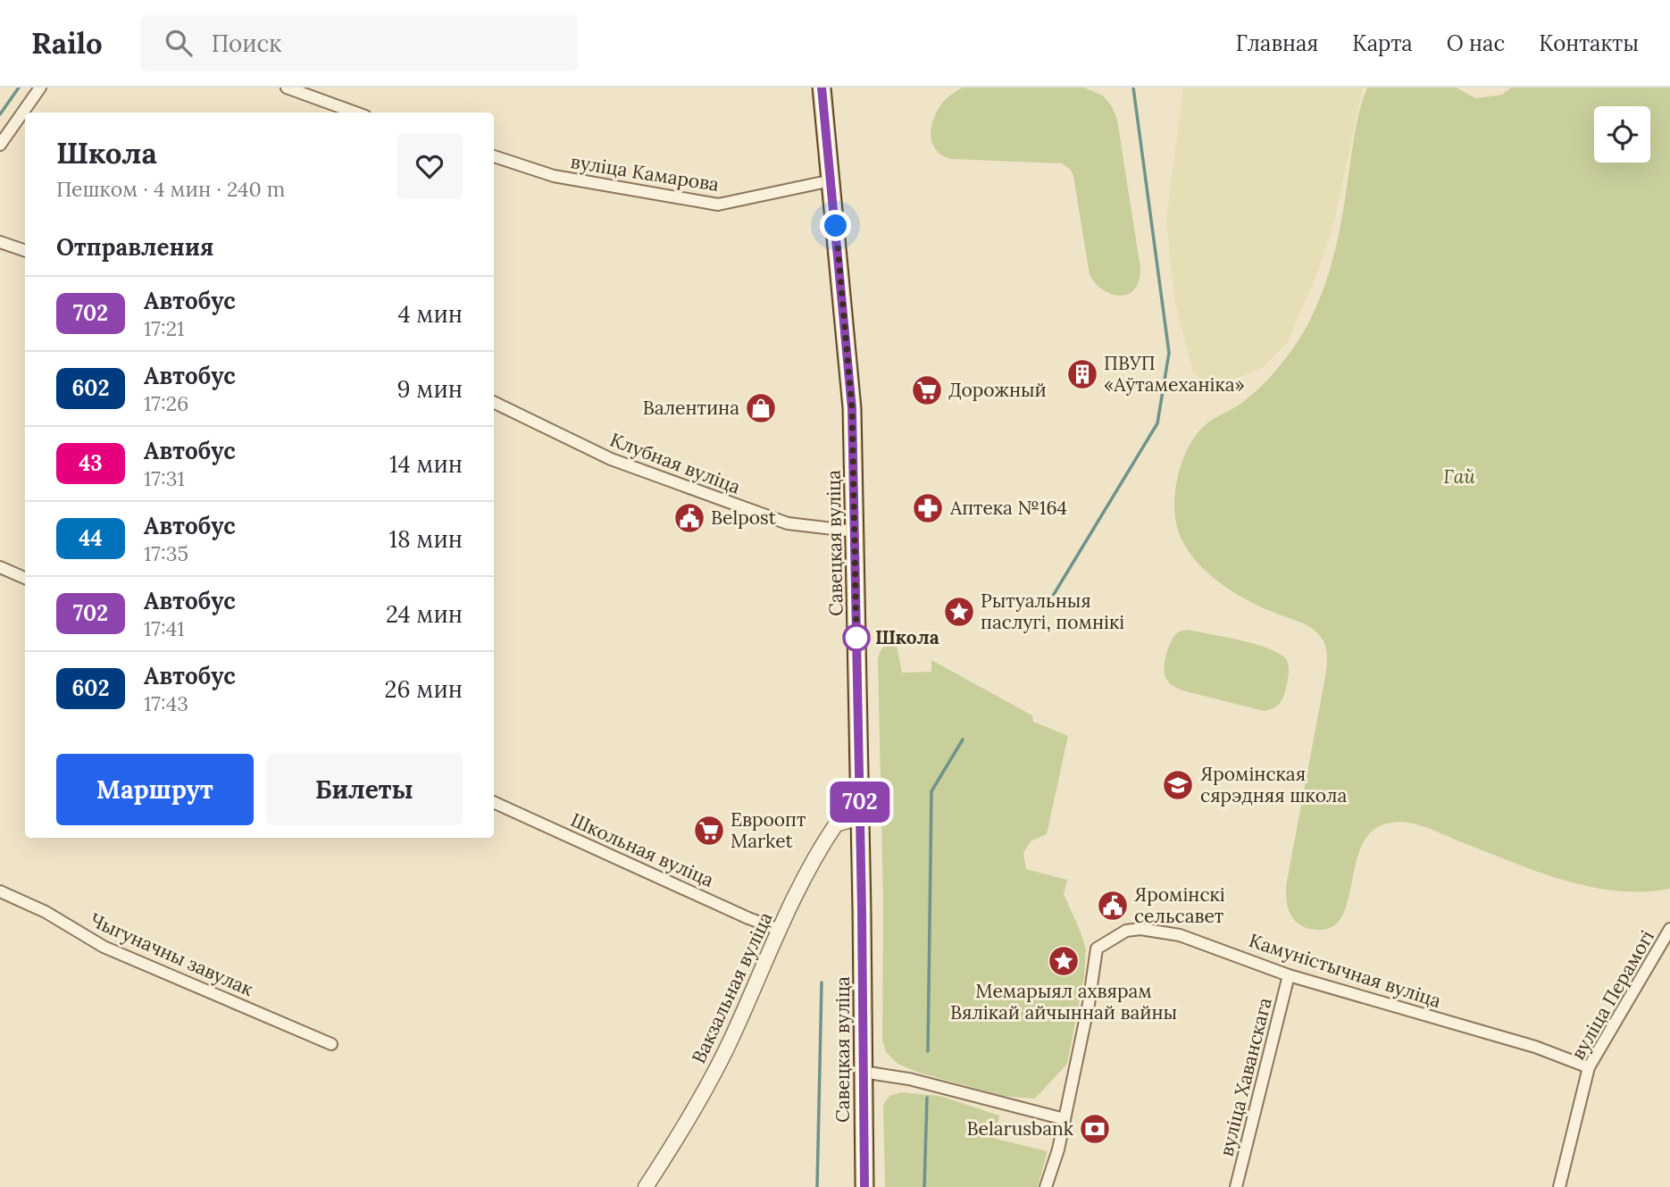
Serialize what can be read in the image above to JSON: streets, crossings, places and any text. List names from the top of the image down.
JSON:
{
  "streets": {
    "main road": ["Савецкая вуліца"],
    "street": [
      "вуліца Камарова",
      "Клубная вуліца",
      "Школьная вуліца",
      "Чыгуначны завулак",
      "Камуністычная вуліца",
      "Вакзальная вуліца",
      "вуліца Перамогі",
      "вуліца Хаванскага"
    ]
  },
  "crossings": [
    ["вуліца Камарова", "Савецкая вуліца"],
    ["Клубная вуліца", "Савецкая вуліца"],
    ["Савецкая вуліца", "Вакзальная вуліца"],
    ["Школьная вуліца", "Вакзальная вуліца"],
    ["Камуністычная вуліца", "вуліца Перамогі"],
    ["Камуністычная вуліца", "вуліца Хаванскага"]
  ],
  "parks": ["Гай"],
  "places": {
    "building": ["ПВУП «Аўтамеханіка»"],
    "supermarket": ["Дорожный", "Евроопт Market"],
    "shop": ["Валентина"],
    "pharmacy": ["Аптека №164"],
    "public building": ["Belpost", "Яромінскі сельсавет"],
    "place": ["Рытуальныя паслугі, помнікі", "Мемарыял ахвярам Вялікай айчыннай вайны"],
    "other": ["Школа"],
    "school or university": ["Яромінская сярэдняя школа"],
    "bank": ["Belarusbank"]
  },
  "lines": ["bus line 702"],
  "page": {
    "header": "Railo",
    "search": "Поиск",
    "nav": [
      "Главная",
      "Карта",
      "О нас",
      "Контакты"
    ],
    "on_map": "702",
    "heading": [
      ["Школа", "Пешком · 4 мин · 240 m"],
      "Отправления"
    ],
    "list": [
      {
        "mark": "702",
        "name": "Автобус",
        "note": "17:21",
        "value": "4 мин"
      },
      {
        "mark": "602",
        "name": "Автобус",
        "note": "17:26",
        "value": "9 мин"
      },
      {
        "mark": "43",
        "name": "Автобус",
        "note": "17:31",
        "value": "14 мин"
      },
      {
        "mark": "44",
        "name": "Автобус",
        "note": "17:35",
        "value": "18 мин"
      },
      {
        "mark": "702",
        "name": "Автобус",
        "note": "17:41",
        "value": "24 мин"
      },
      {
        "mark": "602",
        "name": "Автобус",
        "note": "17:43",
        "value": "26 мин"
      }
    ],
    "buttons": ["Маршрут", "Билеты"]
  }
}
